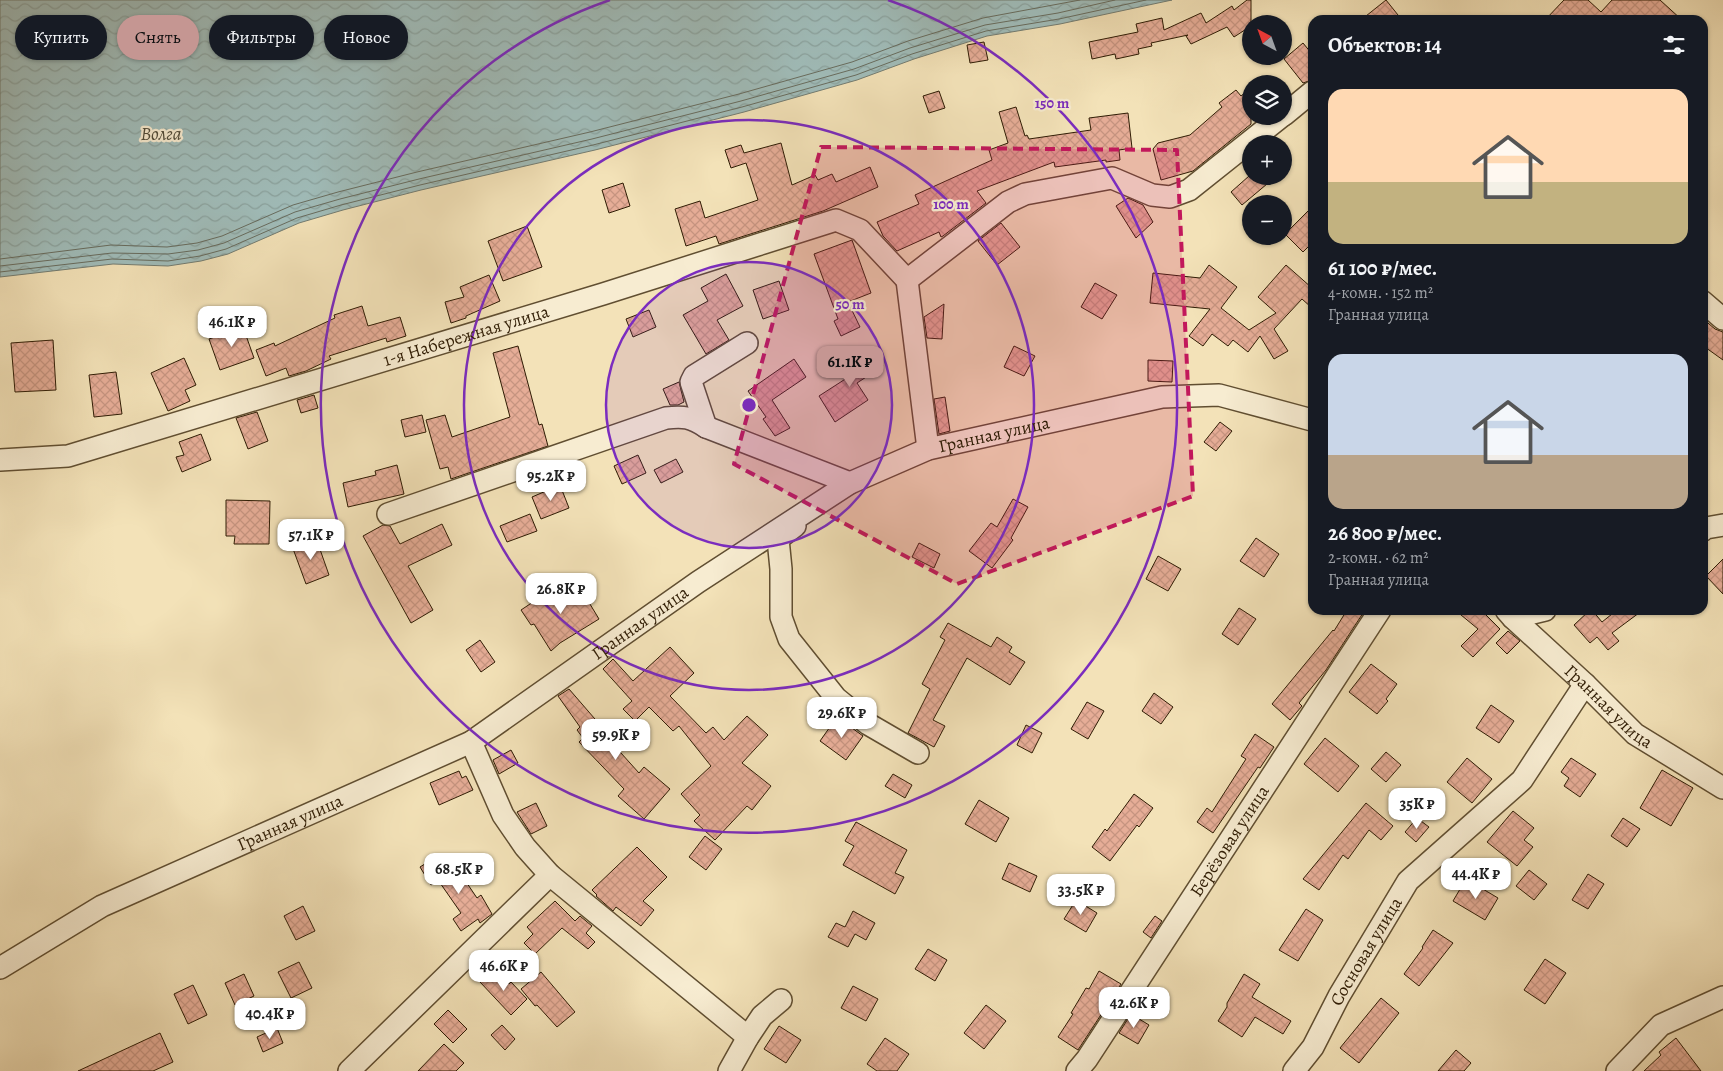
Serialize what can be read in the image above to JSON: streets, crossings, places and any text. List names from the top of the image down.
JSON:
{
  "streets": {
    "street": [
      "1-я Набережная улица",
      "Гранная улица",
      "Берёзовая улица",
      "Сосновая улица"
    ]
  },
  "crossings": [
    ["Гранная улица", "Сосновая улица"]
  ],
  "water": ["Волга"],
  "north": "top left",
  "page": {
    "map_buttons": ["+", "−"],
    "chip": [
      "Купить",
      "Снять",
      "Фильтры",
      "Новое"
    ],
    "heading": "Объектов: 14",
    "list": [
      {
        "name": "61 100 ₽/мес.",
        "note": "4-комн. · 152 m² · Гранная улица"
      },
      {
        "name": "26 800 ₽/мес.",
        "note": "2-комн. · 62 m² · Гранная улица"
      }
    ],
    "price": [
      "46.1K ₽",
      "61.1K ₽",
      "95.2K ₽",
      "57.1K ₽",
      "26.8K ₽",
      "29.6K ₽",
      "59.9K ₽",
      "35K ₽",
      "68.5K ₽",
      "44.4K ₽",
      "33.5K ₽",
      "46.6K ₽",
      "42.6K ₽",
      "40.4K ₽"
    ]
  },
  "rings": ["150 m", "100 m", "50 m"]
}
